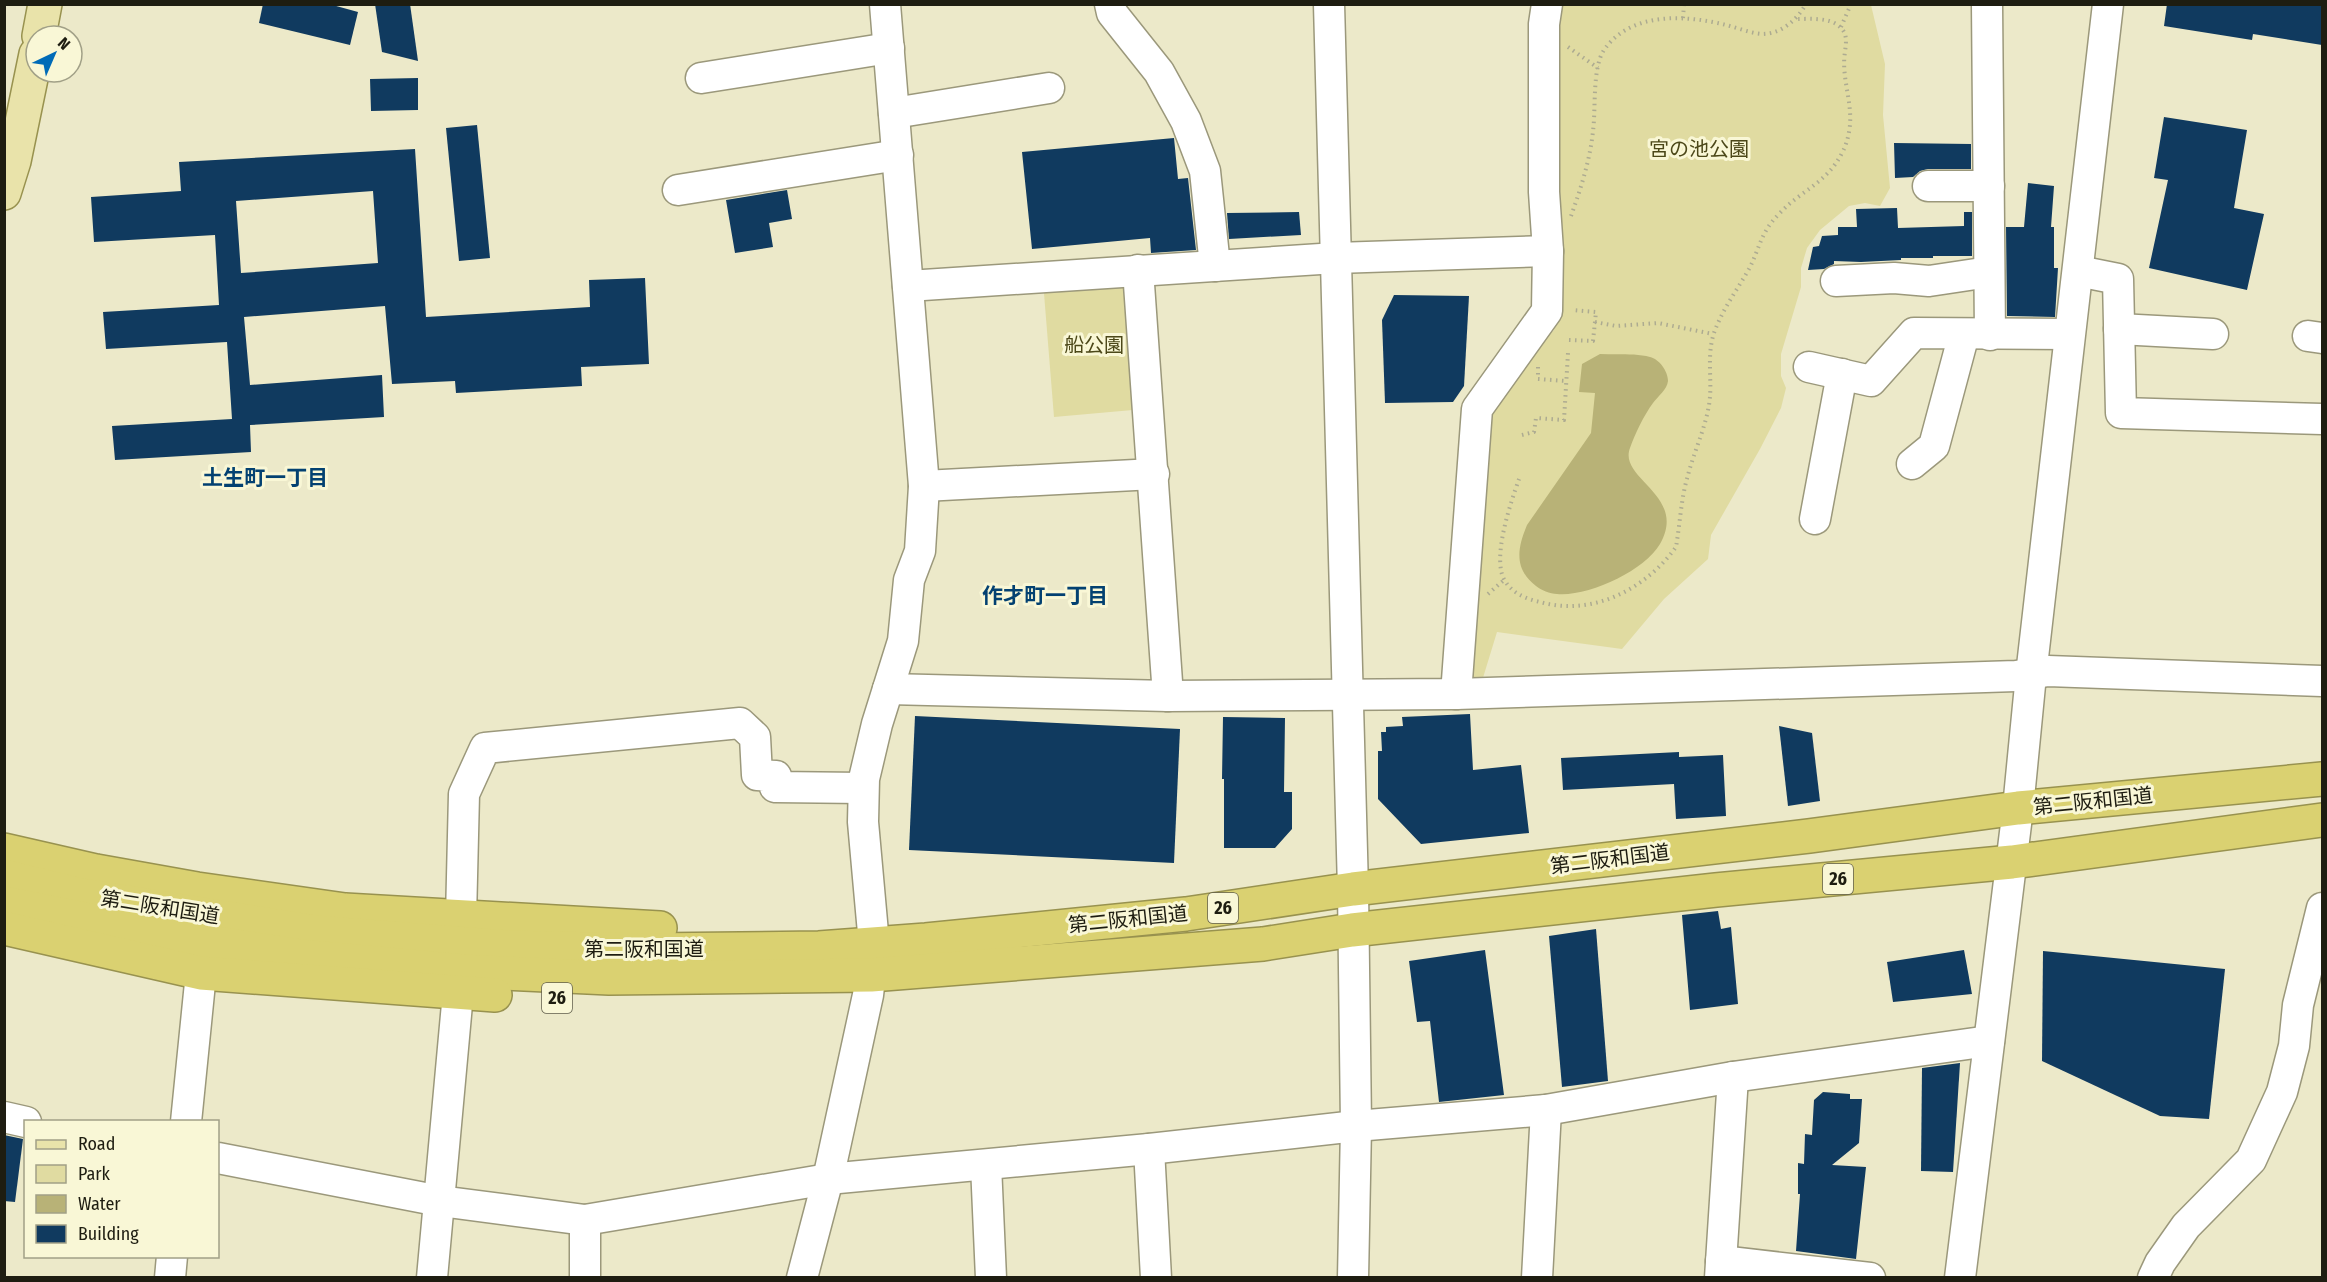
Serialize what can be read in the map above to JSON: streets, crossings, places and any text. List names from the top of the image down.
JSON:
{
  "streets": {
    "highway": ["第二阪和国道", "26"]
  },
  "crossings": [
    ["第二阪和国道", "26"]
  ],
  "districts": ["土生町一丁目", "作才町一丁目"],
  "parks": ["宮の池公園", "船公園"],
  "legend": [
    "Road",
    "Park",
    "Water",
    "Building"
  ],
  "north": "top right"
}
